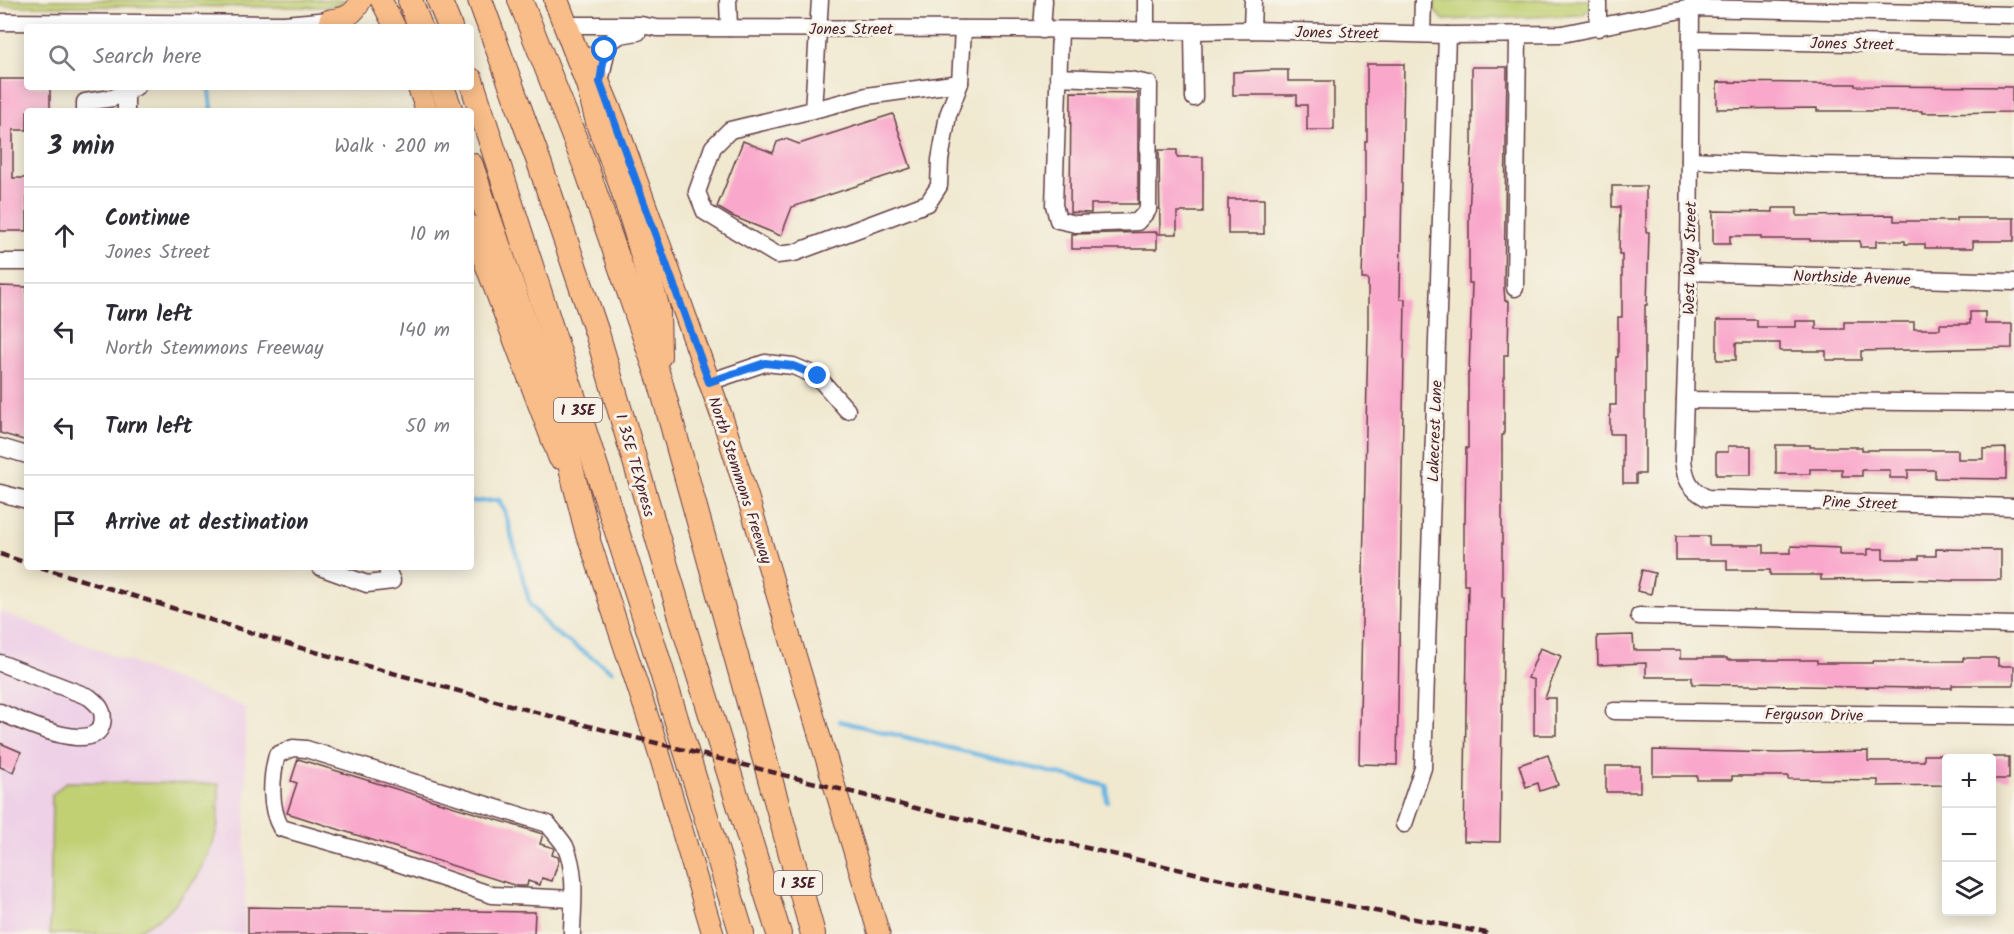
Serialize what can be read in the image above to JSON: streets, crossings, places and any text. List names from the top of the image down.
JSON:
{
  "streets": {
    "highway": ["I 35E", "I 35E TEXpress"],
    "main road": ["North Stemmons Freeway"],
    "street": [
      "Jones Street",
      "West Way Street",
      "Northside Avenue",
      "Lakecrest Lane",
      "Pine Street",
      "Ferguson Drive"
    ]
  },
  "crossings": [
    ["Jones Street", "West Way Street"],
    ["Jones Street", "Lakecrest Lane"],
    ["Jones Street", "North Stemmons Freeway"],
    ["West Way Street", "Northside Avenue"],
    ["West Way Street", "Pine Street"]
  ],
  "page": {
    "search": "Search here",
    "heading": ["3 min", "Walk · 200 m"],
    "list": [
      ["Continue", "Jones Street", "10 m"],
      ["Turn left", "North Stemmons Freeway", "140 m"],
      ["Turn left", "50 m"],
      "Arrive at destination"
    ],
    "map_buttons": ["+", "−"]
  }
}
